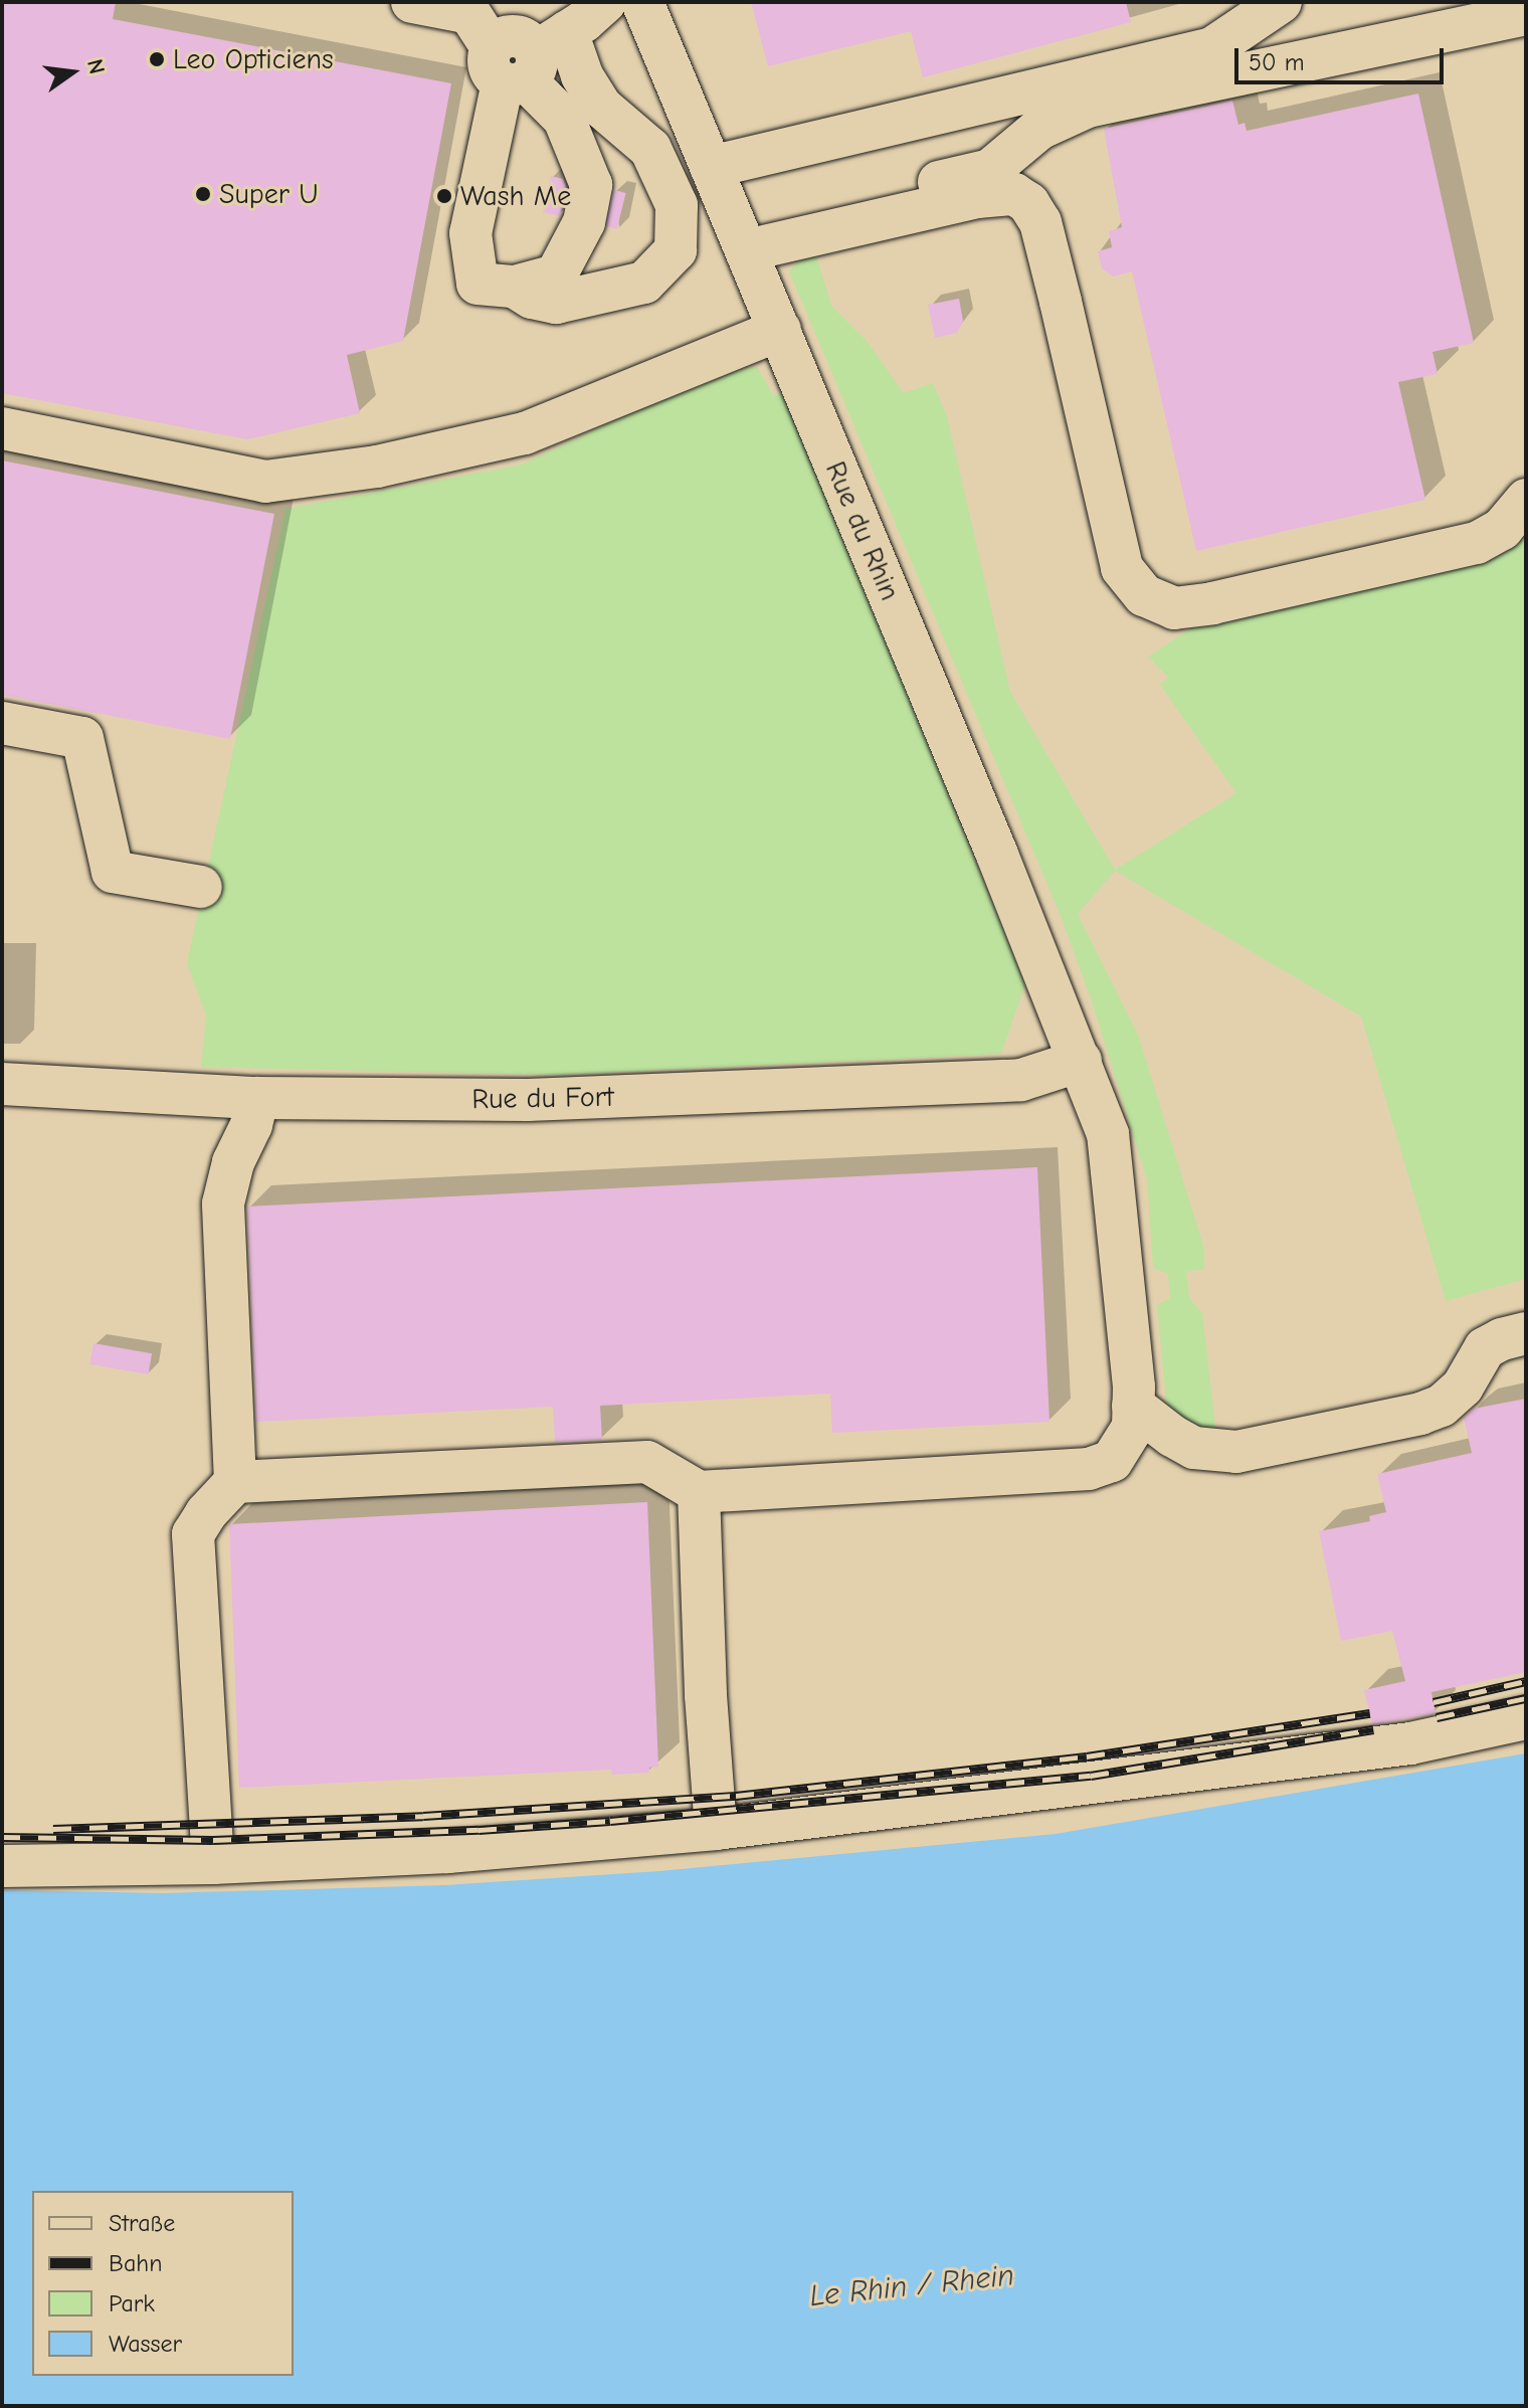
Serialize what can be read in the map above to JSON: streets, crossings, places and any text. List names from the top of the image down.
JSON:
{
  "streets": {
    "street": ["Rue du Rhin", "Rue du Fort"]
  },
  "crossings": [
    ["Rue du Rhin", "Rue du Fort"]
  ],
  "water": ["Le Rhin / Rhein"],
  "places": ["Leo Opticiens", "Super U", "Wash Me"],
  "legend": [
    "Straße",
    "Bahn",
    "Park",
    "Wasser"
  ],
  "scale_bar": "50 m",
  "north": "right"
}
